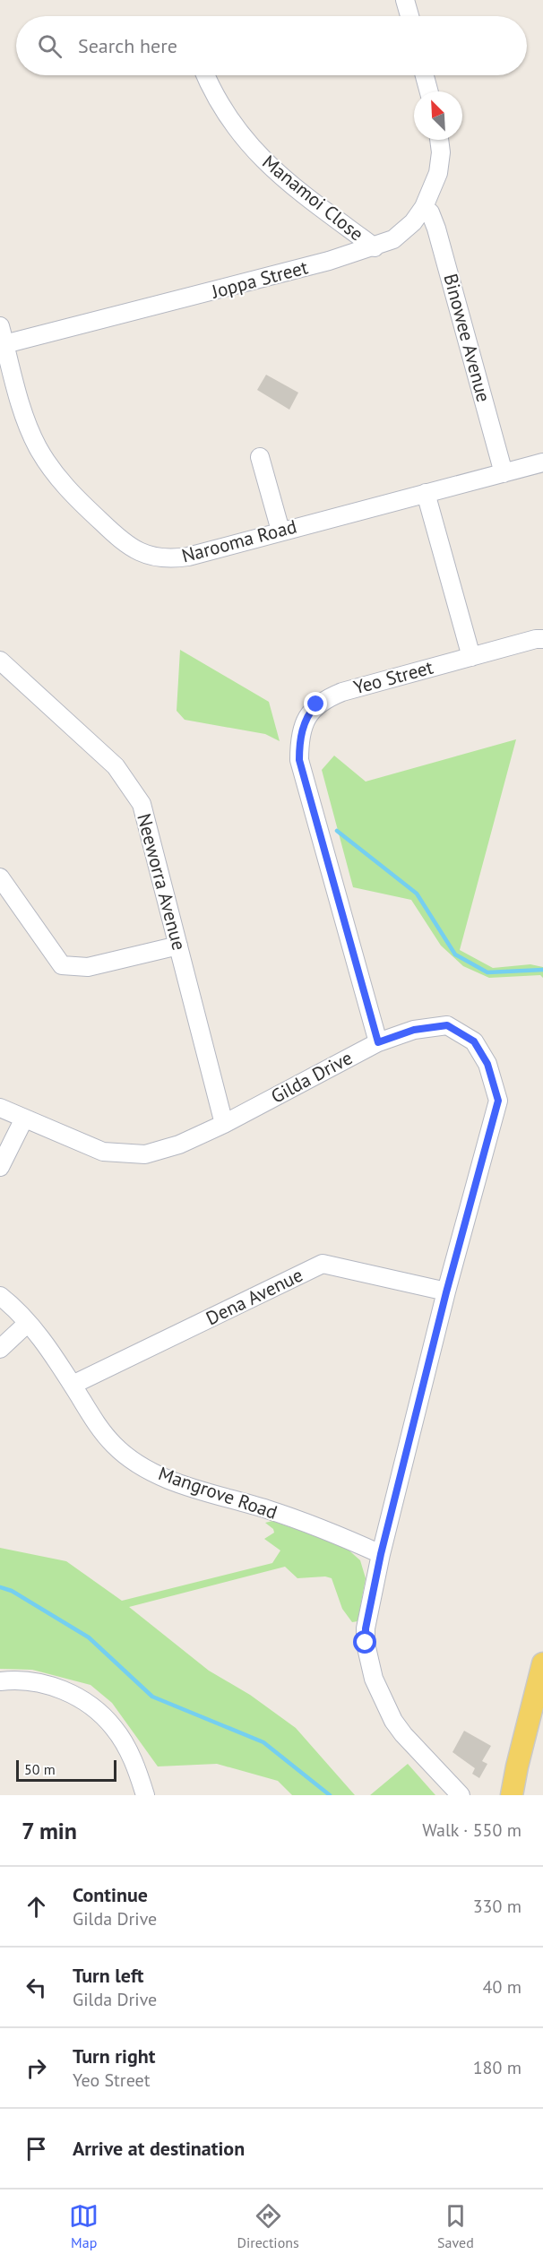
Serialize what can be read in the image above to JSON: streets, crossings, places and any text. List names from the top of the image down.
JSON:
{
  "streets": {
    "street": [
      "Manamoi Close",
      "Joppa Street",
      "Binowee Avenue",
      "Narooma Road",
      "Yeo Street",
      "Neeworra Avenue",
      "Gilda Drive",
      "Dena Avenue",
      "Mangrove Road"
    ]
  },
  "crossings": [
    ["Manamoi Close", "Joppa Street"],
    ["Joppa Street", "Binowee Avenue"],
    ["Joppa Street", "Narooma Road"],
    ["Binowee Avenue", "Narooma Road"],
    ["Yeo Street", "Gilda Drive"],
    ["Neeworra Avenue", "Gilda Drive"],
    ["Gilda Drive", "Dena Avenue"],
    ["Gilda Drive", "Mangrove Road"],
    ["Dena Avenue", "Mangrove Road"]
  ],
  "scale_bar": "50 m",
  "north": "top left",
  "page": {
    "search": "Search here",
    "scale": "50 m",
    "heading": ["7 min", "Walk · 550 m"],
    "list": [
      ["Continue", "Gilda Drive", "330 m"],
      ["Turn left", "Gilda Drive", "40 m"],
      ["Turn right", "Yeo Street", "180 m"],
      "Arrive at destination"
    ],
    "nav": ["Map", "Directions", "Saved"]
  }
}
